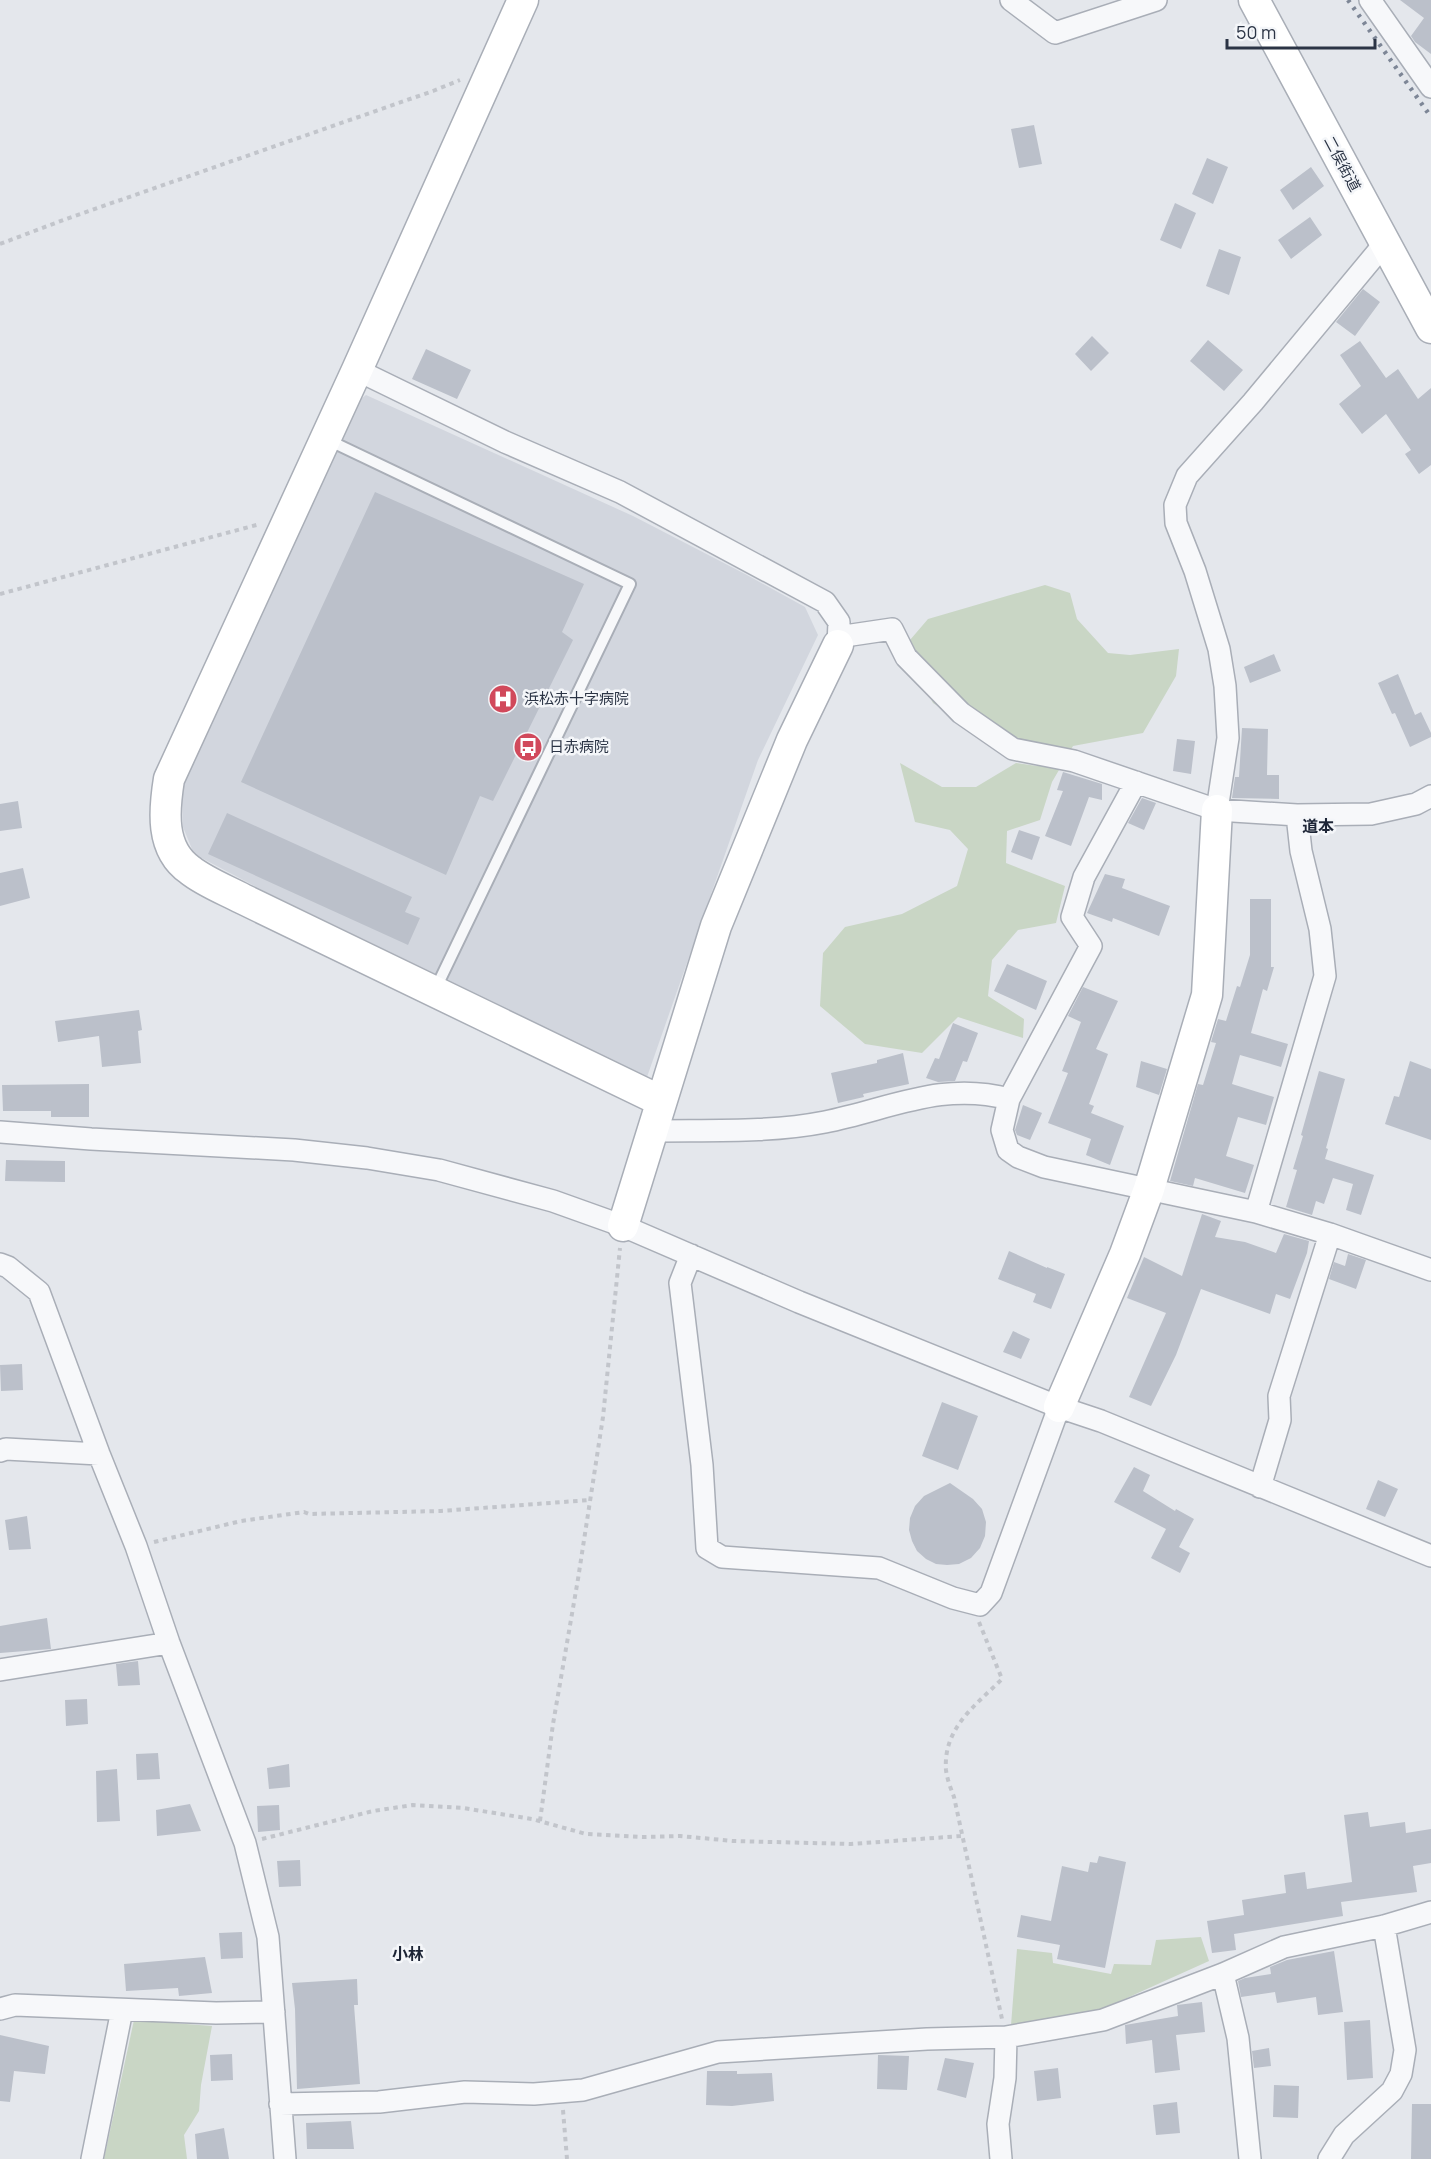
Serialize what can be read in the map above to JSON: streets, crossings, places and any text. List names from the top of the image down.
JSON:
{
  "streets": {
    "street": ["二俣街道"]
  },
  "districts": ["道本", "小林"],
  "places": {
    "hospital": ["浜松赤十字病院"],
    "bus stop": ["日赤病院"]
  },
  "scale_bar": "50 m"
}
